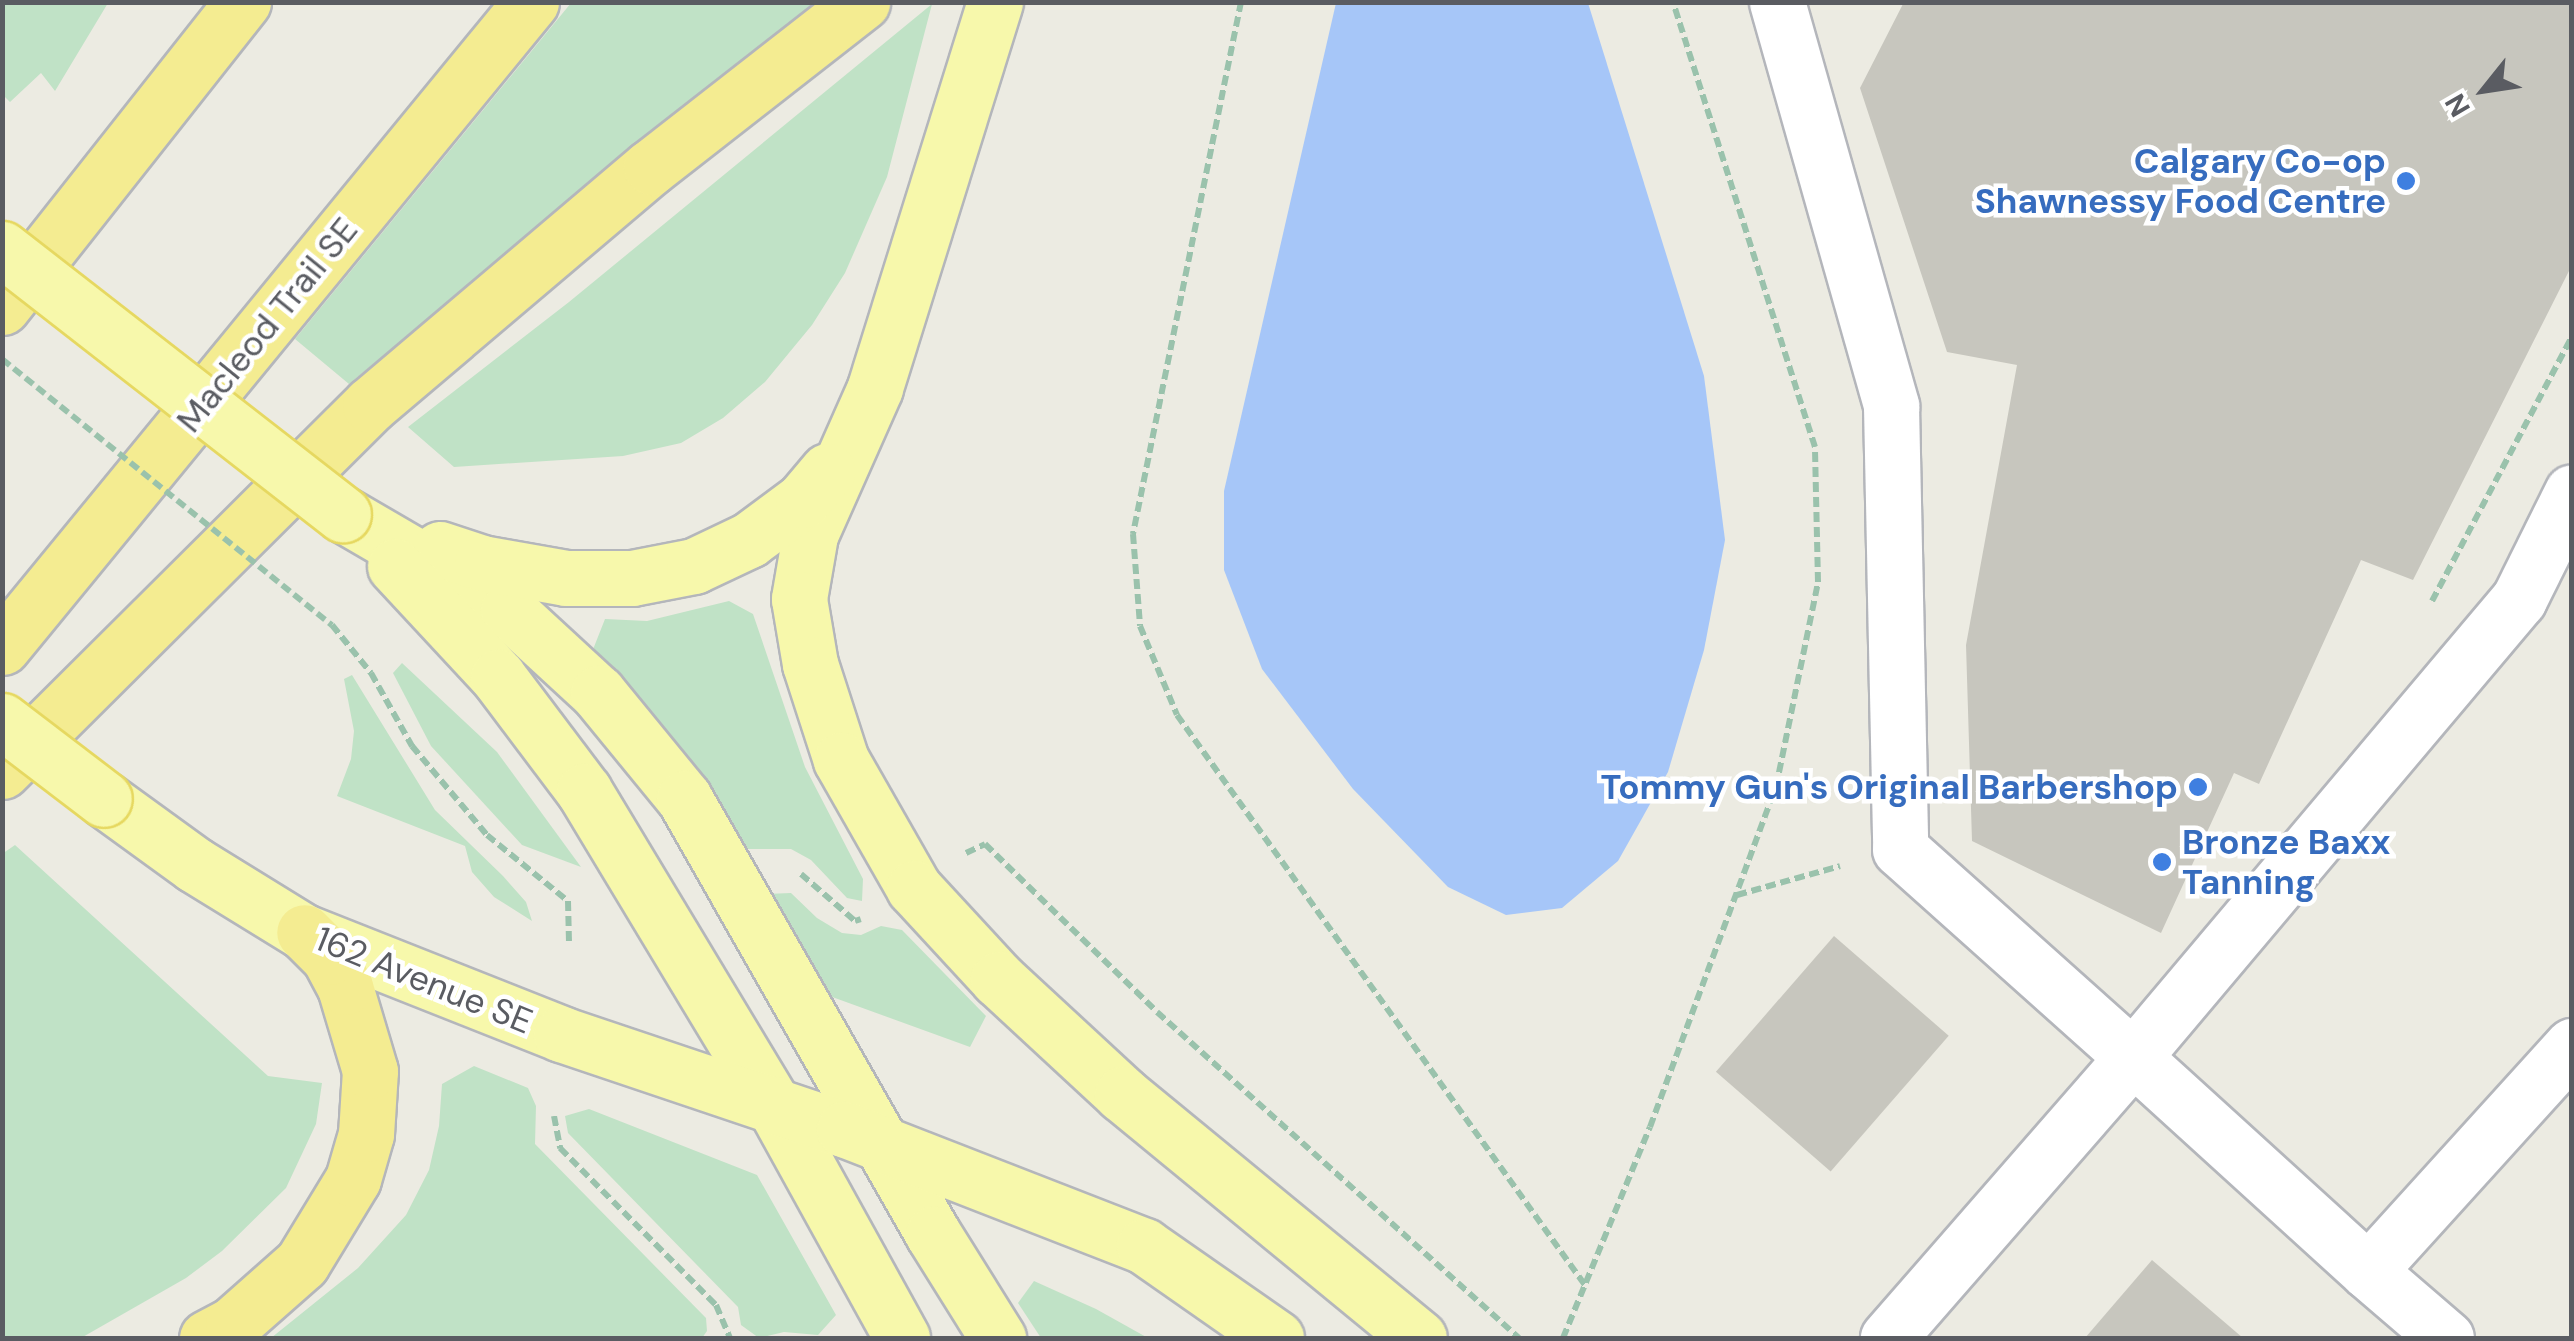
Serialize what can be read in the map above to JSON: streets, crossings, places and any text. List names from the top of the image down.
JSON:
{
  "streets": {
    "highway": ["Macleod Trail SE"],
    "main road": ["162 Avenue SE"]
  },
  "places": ["Calgary Co-op Shawnessy Food Centre", "Tommy Gun's Original Barbershop", "Bronze Baxx Tanning"],
  "north": "bottom left"
}
